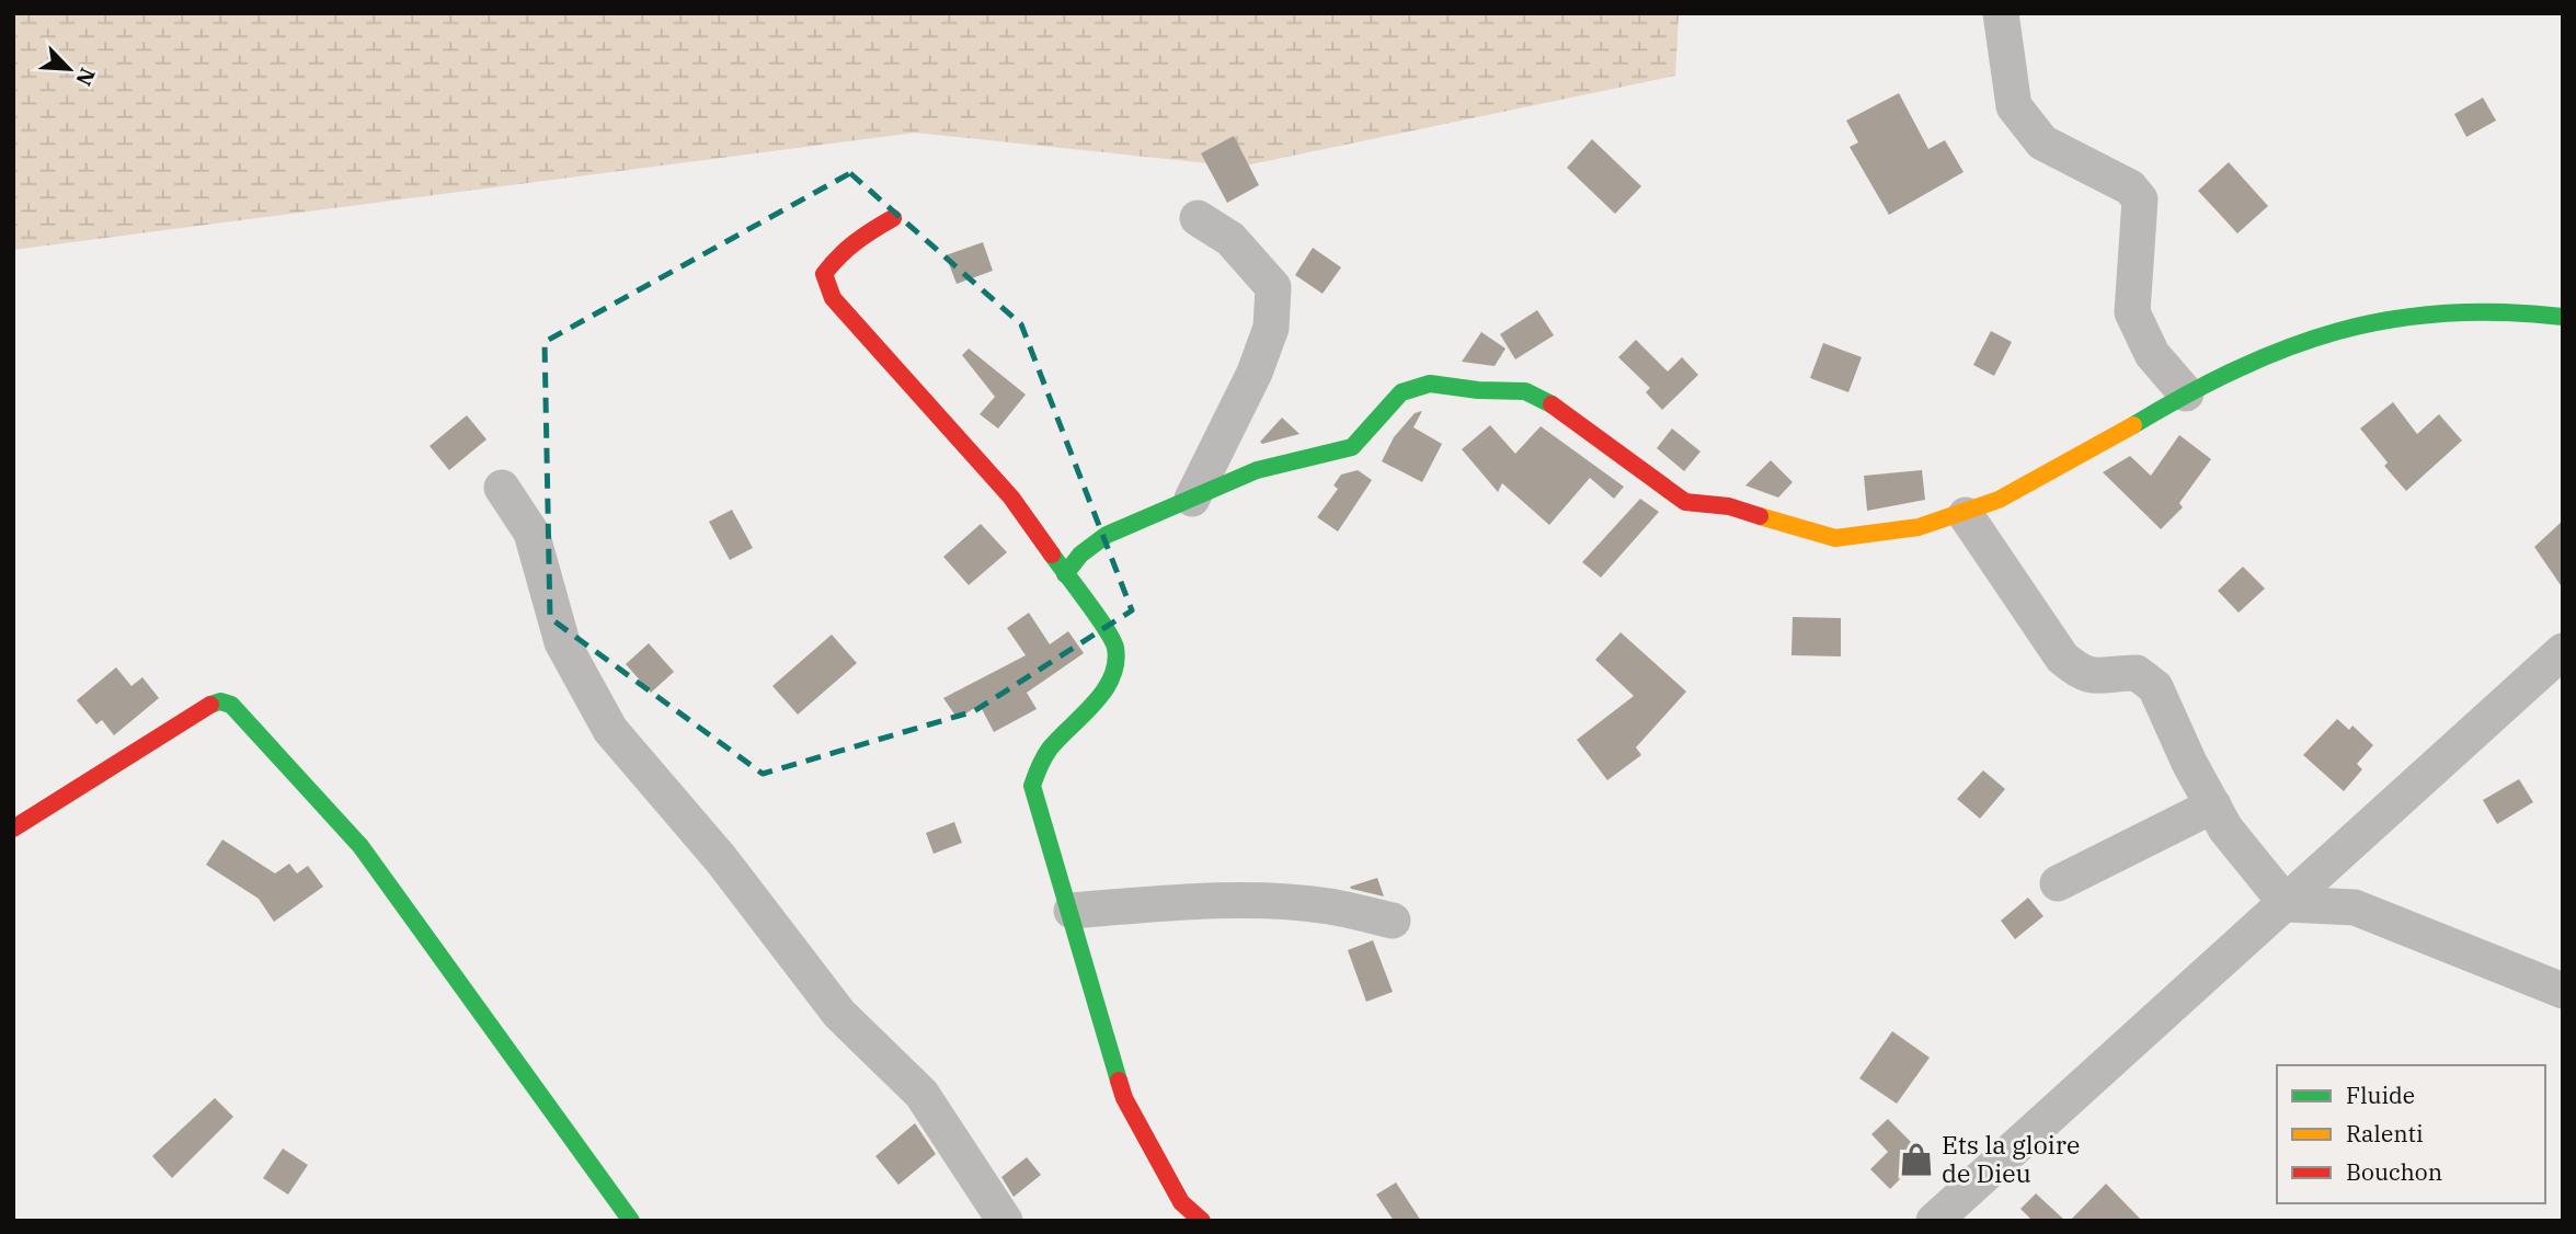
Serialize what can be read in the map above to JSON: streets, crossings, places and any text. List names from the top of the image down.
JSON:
{
  "places": {
    "shop": ["Ets la gloire de Dieu"]
  },
  "legend": ["Fluide", "Ralenti", "Bouchon"],
  "north": "bottom right"
}
